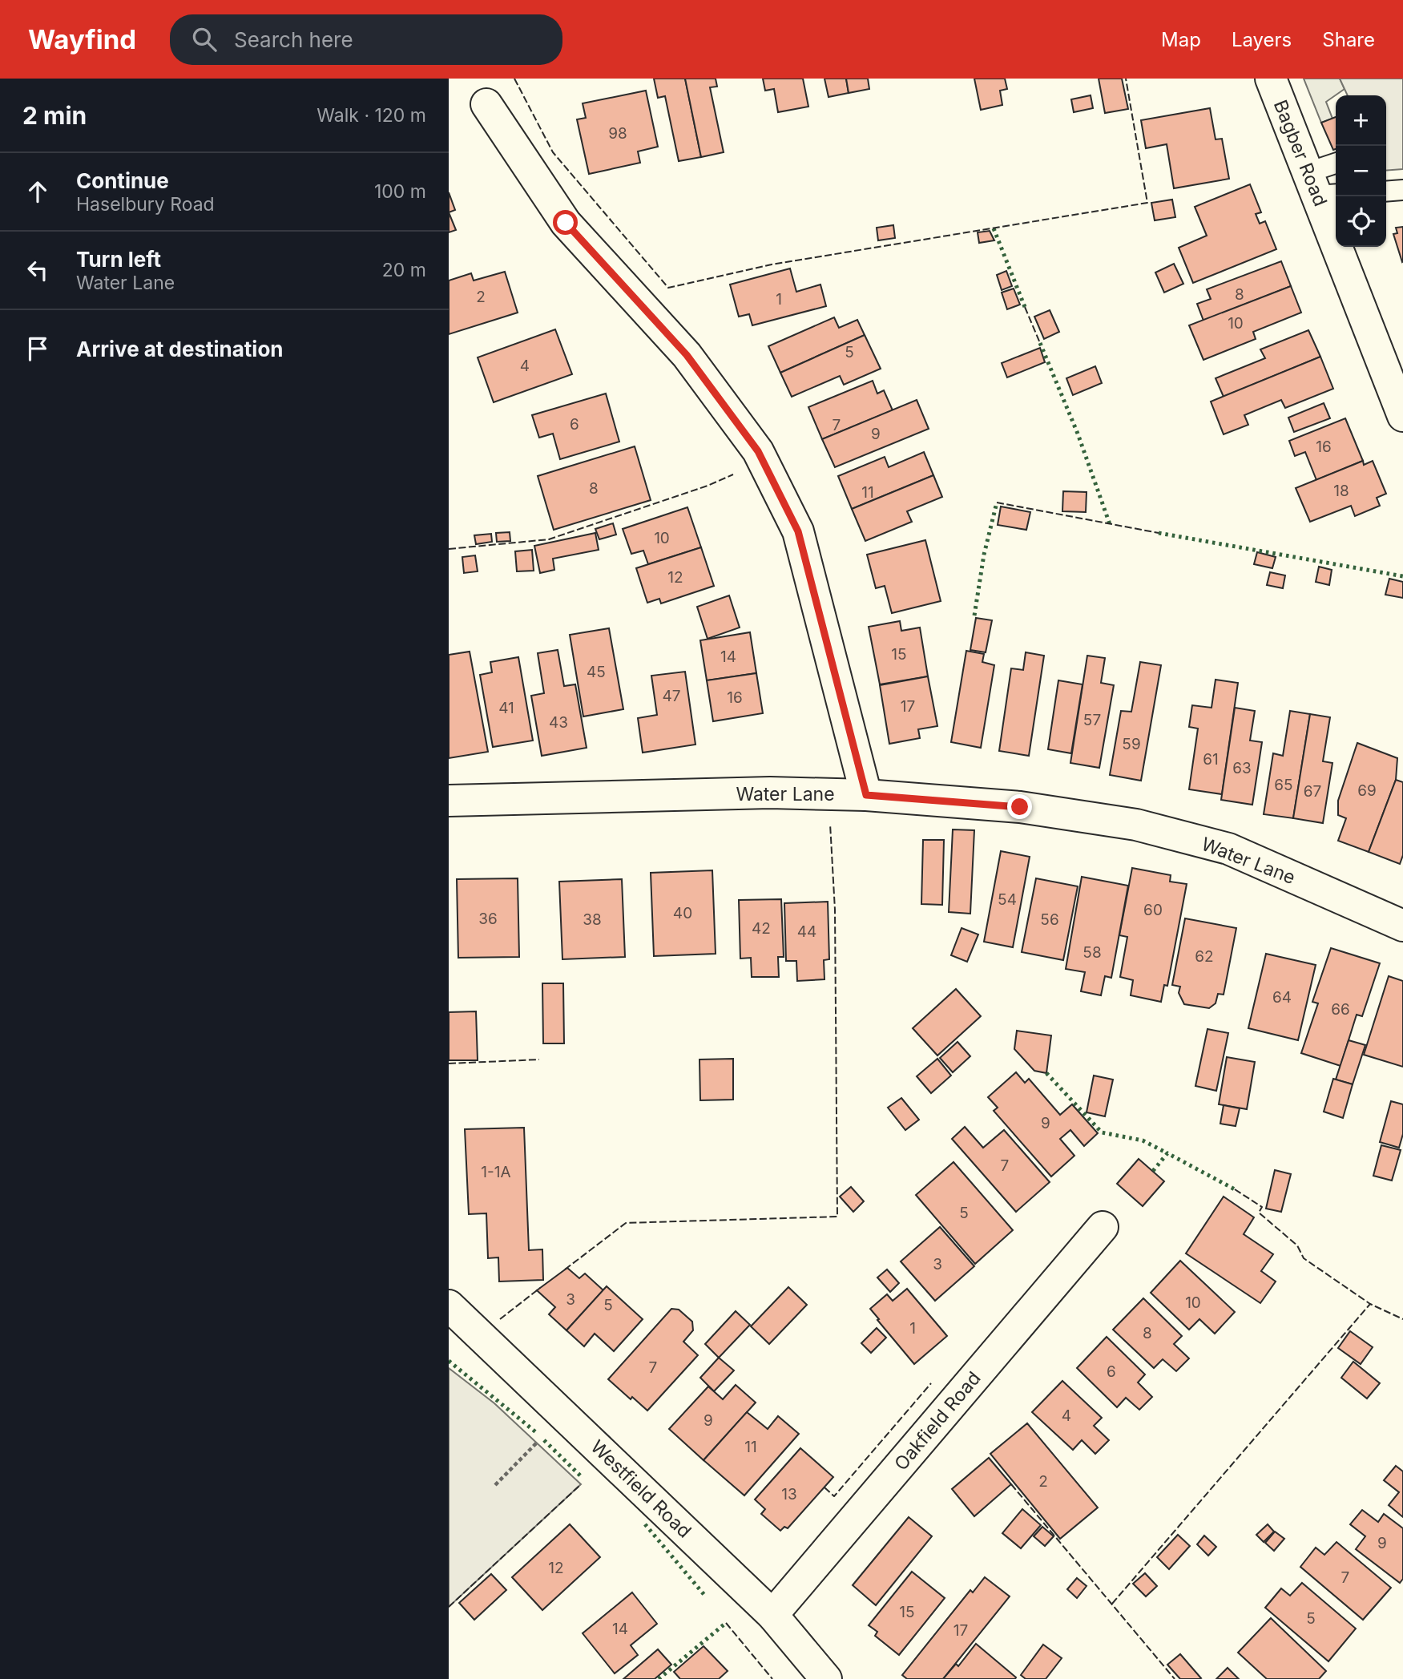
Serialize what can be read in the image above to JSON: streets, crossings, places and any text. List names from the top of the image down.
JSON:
{
  "streets": {
    "street": [
      "Bagber Road",
      "Water Lane",
      "Oakfield Road",
      "Westfield Road"
    ]
  },
  "crossings": [
    ["Oakfield Road", "Westfield Road"]
  ],
  "house_numbers": [
    "98",
    "8",
    "2",
    "1",
    "10",
    "5",
    "4",
    "6",
    "7",
    "9",
    "16",
    "8",
    "18",
    "11",
    "10",
    "12",
    "15",
    "14",
    "45",
    "47",
    "16",
    "17",
    "41",
    "57",
    "43",
    "59",
    "61",
    "63",
    "65",
    "69",
    "67",
    "54",
    "60",
    "40",
    "36",
    "38",
    "56",
    "42",
    "44",
    "58",
    "62",
    "64",
    "66",
    "9",
    "7",
    "1-1A",
    "5",
    "3",
    "3",
    "10",
    "5",
    "1",
    "8",
    "7",
    "6",
    "4",
    "9",
    "11",
    "2",
    "13",
    "9",
    "12",
    "7",
    "15",
    "5",
    "14",
    "17"
  ],
  "page": {
    "header": "Wayfind",
    "search": "Search here",
    "nav": ["Map", "Layers", "Share"],
    "heading": ["2 min", "Walk · 120 m"],
    "map_buttons": ["+", "−"],
    "list": [
      ["Continue", "Haselbury Road", "100 m"],
      ["Turn left", "Water Lane", "20 m"],
      "Arrive at destination"
    ]
  }
}
